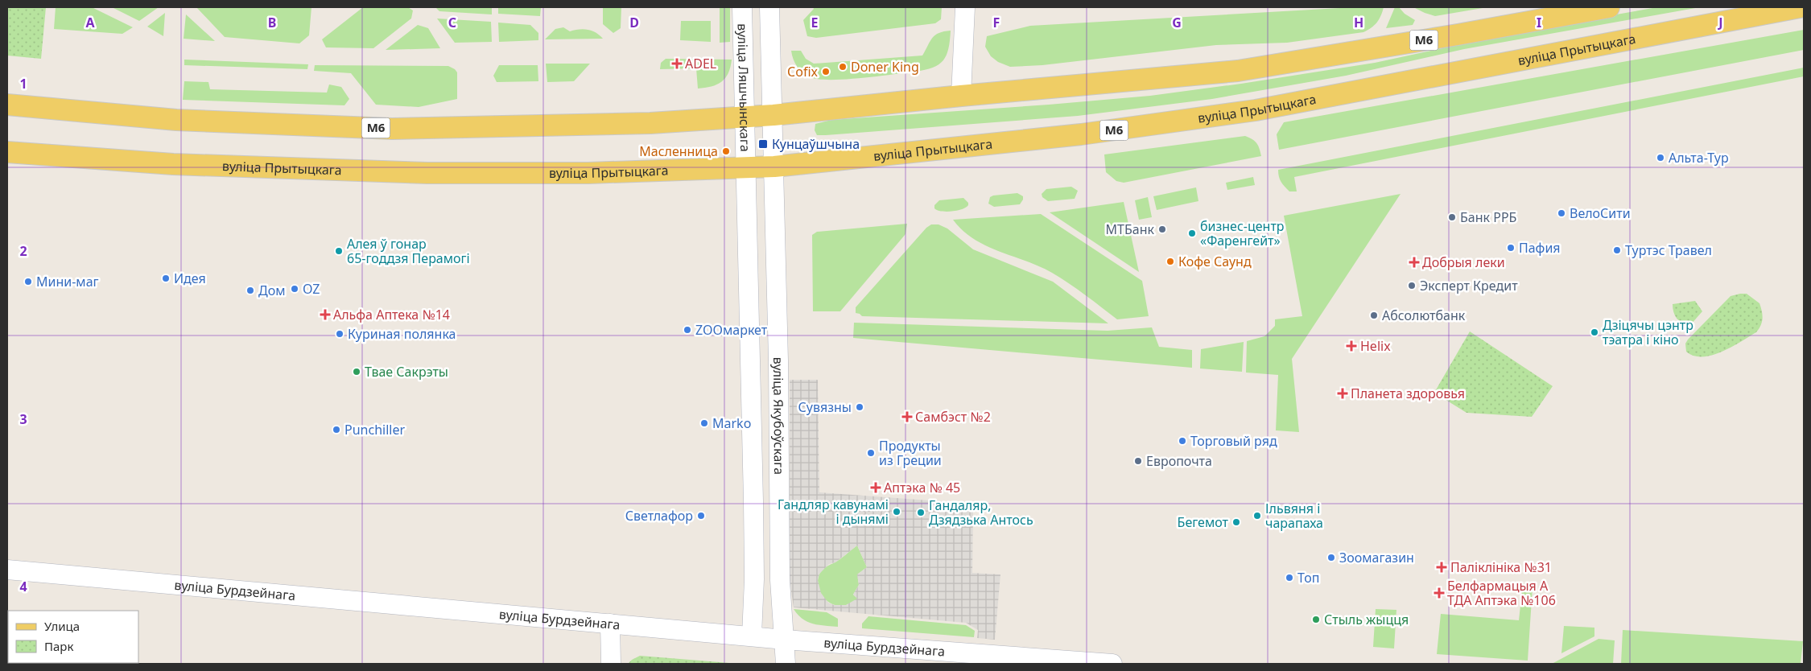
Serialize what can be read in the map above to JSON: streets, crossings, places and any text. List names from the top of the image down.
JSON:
{
  "streets": {
    "main road": [
      "М6",
      "вуліца Прытыцкага",
      "вуліца Ляшчынскага",
      "вуліца Якубоўскага",
      "вуліца Бурдзейнага"
    ]
  },
  "crossings": [
    ["М6", "вуліца Ляшчынскага"],
    ["вуліца Прытыцкага", "вуліца Ляшчынскага"],
    ["вуліца Прытыцкага", "вуліца Якубоўскага"],
    ["вуліца Ляшчынскага", "вуліца Якубоўскага"],
    ["вуліца Якубоўскага", "вуліца Бурдзейнага"]
  ],
  "places": {
    "health": [
      "ADEL",
      "Добрыя леки",
      "Альфа Аптека №14",
      "Helix",
      "Планета здоровья",
      "Самбэст №2",
      "Аптэка № 45",
      "Паліклініка №31",
      "Белфармацыя А ТДА Аптэка №106"
    ],
    "other": [
      "Doner King",
      "Cofix",
      "Масленница",
      "Альта-Тур",
      "ВелоСити",
      "Банк РРБ",
      "МТБанк",
      "бизнес-центр «Фаренгейт»",
      "Пафия",
      "Туртэс Травел",
      "Алея ў гонар 65-годдзя Перамогі",
      "Кофе Саунд",
      "Идея",
      "Мини-маг",
      "Эксперт Кредит",
      "OZ",
      "Дом",
      "Абсолютбанк",
      "ZOOмаркет",
      "Дзіцячы цэнтр тэатра і кіно",
      "Куриная полянка",
      "Твае Сакрэты",
      "Сувязны",
      "Marko",
      "Punchiller",
      "Торговый ряд",
      "Продукты из Греции",
      "Европочта",
      "Гандляр кавунамі і дынямі",
      "Гандаляр, Дзядзька Антось",
      "Светлафор",
      "Ільвяня і чарапаха",
      "Бегемот",
      "Зоомагазин",
      "Топ",
      "Стыль жыцця"
    ],
    "transit": ["Кунцаўшчына"]
  },
  "legend": ["Улица", "Парк"],
  "grid": {
    "columns": [
      "A",
      "B",
      "C",
      "D",
      "E",
      "F",
      "G",
      "H",
      "I",
      "J"
    ],
    "rows": [
      "1",
      "2",
      "3",
      "4"
    ]
  }
}
